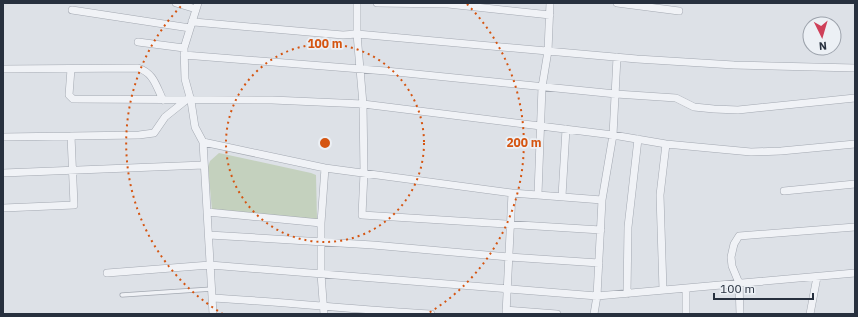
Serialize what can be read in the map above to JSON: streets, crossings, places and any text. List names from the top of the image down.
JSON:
{
  "scale_bar": "100 m",
  "north": "bottom",
  "rings": ["100 m", "200 m"]
}
